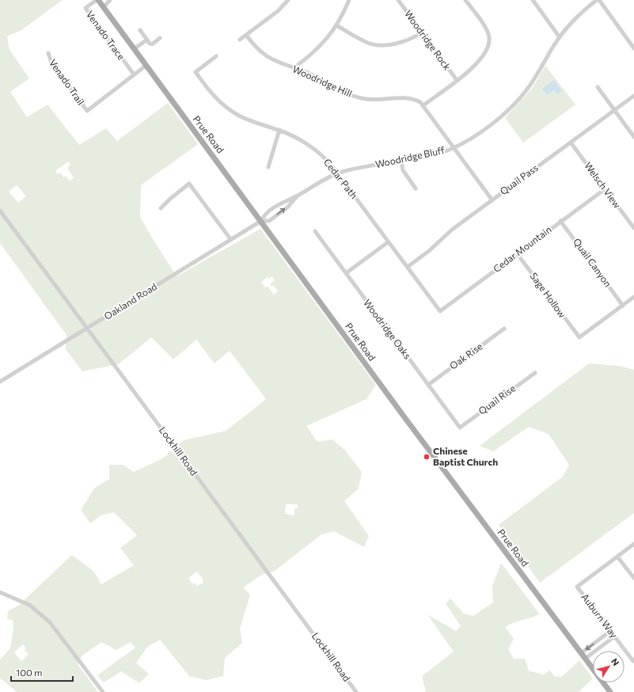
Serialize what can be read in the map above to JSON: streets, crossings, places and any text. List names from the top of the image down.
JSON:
{
  "streets": {
    "main road": ["Prue Road"],
    "street": [
      "Venado Trace",
      "Woodridge Rock",
      "Woodridge Hill",
      "Venado Trail",
      "Woodridge Bluff",
      "Cedar Path",
      "Quail Pass",
      "Welsch View",
      "Cedar Mountain",
      "Quail Canyon",
      "Sage Hollow",
      "Oakland Road",
      "Woodridge Oaks",
      "Oak Rise",
      "Quail Rise",
      "Lockhill Road",
      "Auburn Way"
    ]
  },
  "crossings": [
    ["Venado Trace", "Venado Trail"],
    ["Venado Trace", "Prue Road"],
    ["Woodridge Hill", "Woodridge Bluff"],
    ["Woodridge Hill", "Quail Pass"],
    ["Prue Road", "Woodridge Bluff"],
    ["Prue Road", "Oakland Road"],
    ["Woodridge Bluff", "Cedar Path"],
    ["Woodridge Bluff", "Oakland Road"],
    ["Cedar Path", "Quail Pass"],
    ["Cedar Path", "Cedar Mountain"],
    ["Quail Pass", "Welsch View"],
    ["Welsch View", "Cedar Mountain"],
    ["Cedar Mountain", "Quail Canyon"],
    ["Cedar Mountain", "Sage Hollow"],
    ["Quail Canyon", "Sage Hollow"],
    ["Oakland Road", "Lockhill Road"],
    ["Woodridge Oaks", "Oak Rise"],
    ["Woodridge Oaks", "Quail Rise"]
  ],
  "places": ["Chinese Baptist Church"],
  "scale_bar": "100 m",
  "north": "top right"
}
